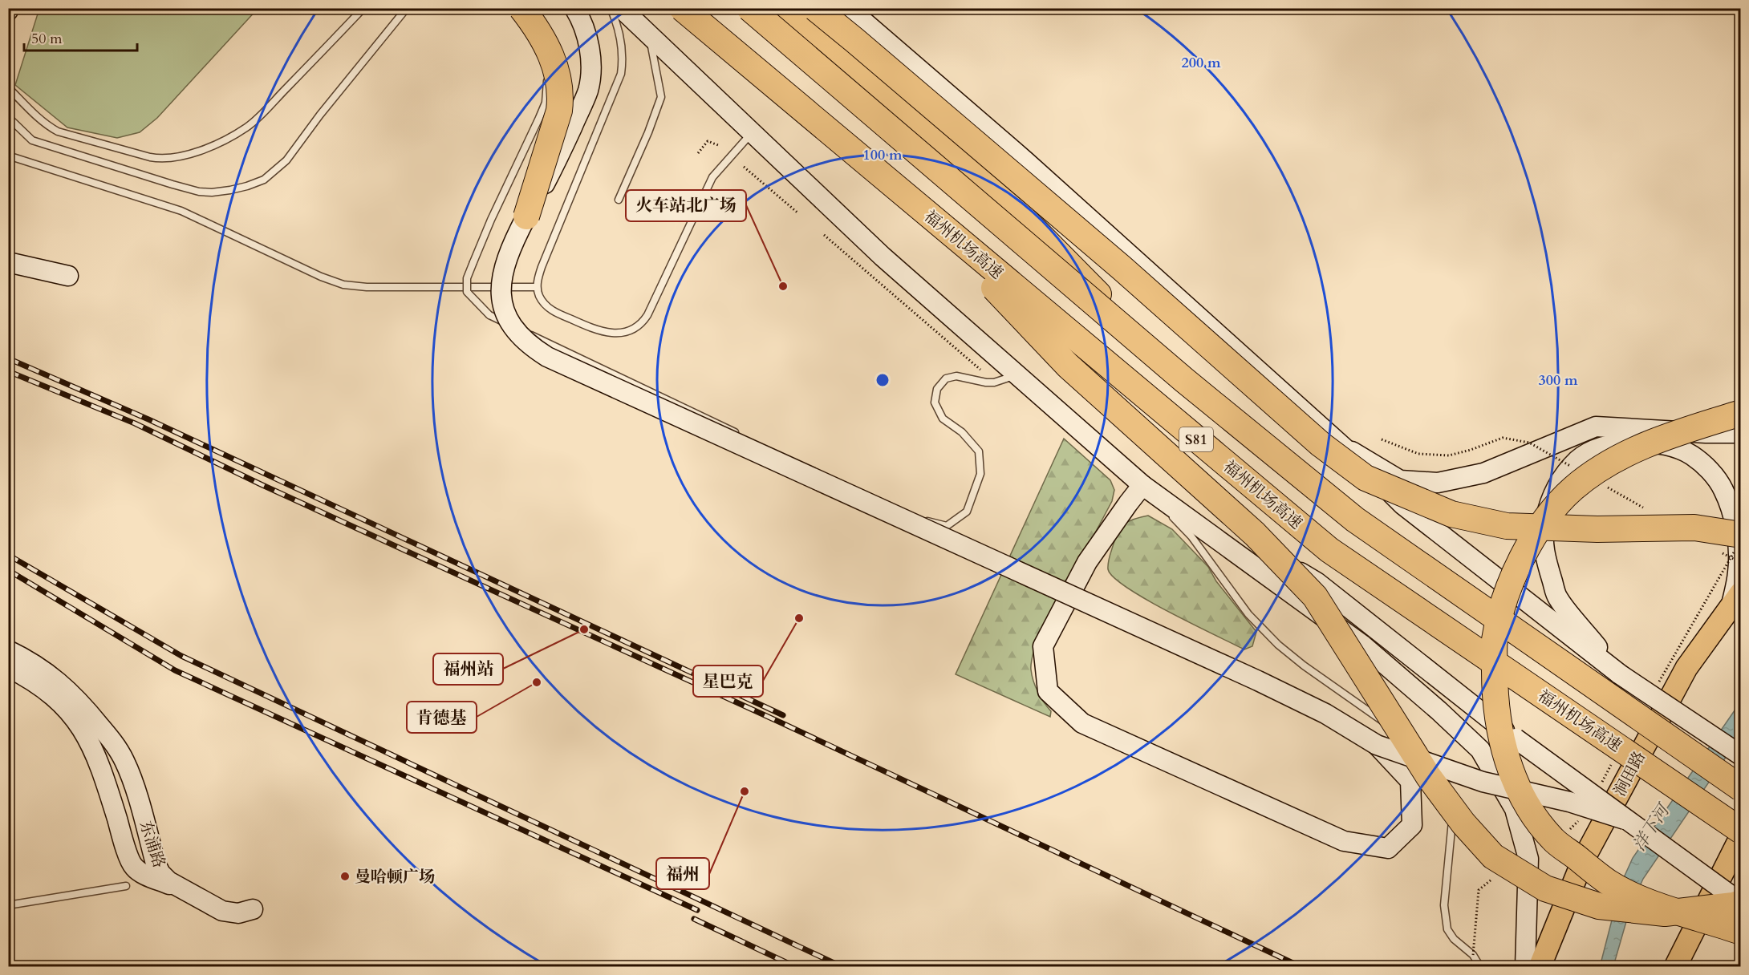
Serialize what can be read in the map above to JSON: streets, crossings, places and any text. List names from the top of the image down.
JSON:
{
  "streets": {
    "highway": ["福州机场高速", "S81"],
    "main road": ["涧田路", "东浦路"]
  },
  "water": ["洋下河"],
  "places": [
    "火车站北广场",
    "星巴克",
    "福州站",
    "肯德基",
    "福州",
    "曼哈顿广场"
  ],
  "scale_bar": "50 m",
  "rings": ["200 m", "100 m", "300 m"]
}
